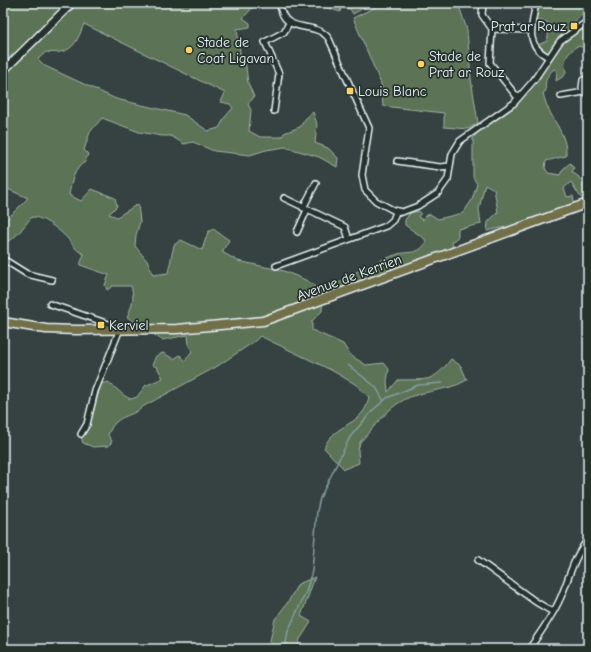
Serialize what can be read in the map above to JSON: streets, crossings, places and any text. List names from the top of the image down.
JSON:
{
  "streets": {
    "main road": ["Avenue de Kerrien"]
  },
  "places": {
    "transit": ["Prat ar Rouz", "Louis Blanc", "Kerviel"],
    "other": ["Stade de Coat Ligavan", "Stade de Prat ar Rouz"]
  }
}
